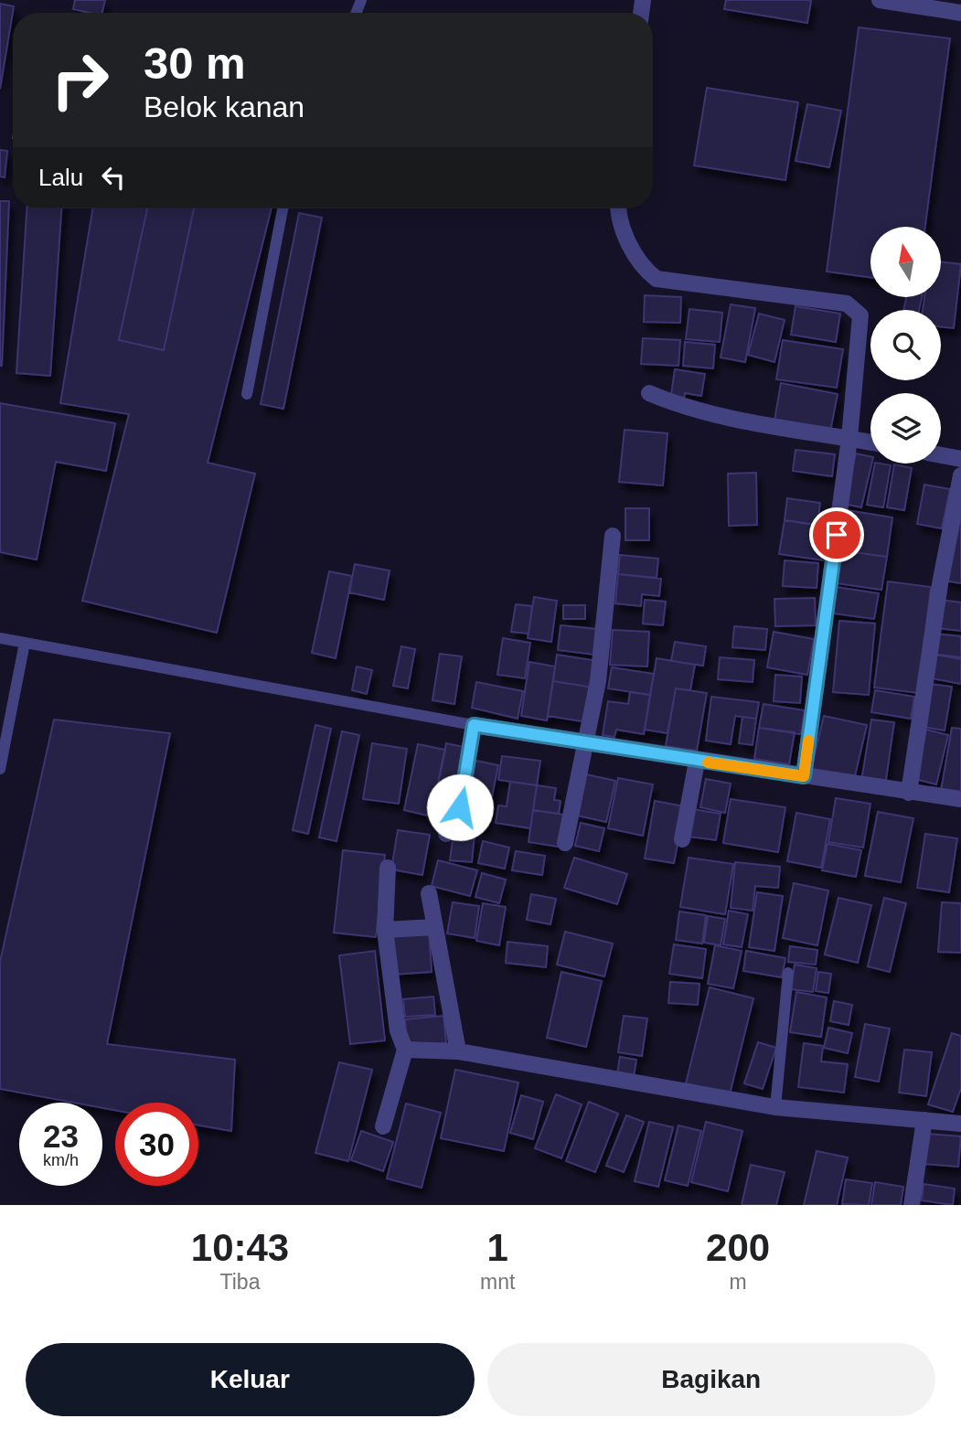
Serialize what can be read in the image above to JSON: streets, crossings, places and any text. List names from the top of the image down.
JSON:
{
  "north": "top",
  "page": {
    "turn": ["30 m", "Belok kanan"],
    "then": "Lalu",
    "speed": "23 km/h",
    "limit": "30",
    "eta": [
      "10:43",
      "Tiba",
      "1",
      "mnt",
      "200",
      "m"
    ],
    "buttons": ["Keluar", "Bagikan"]
  }
}
